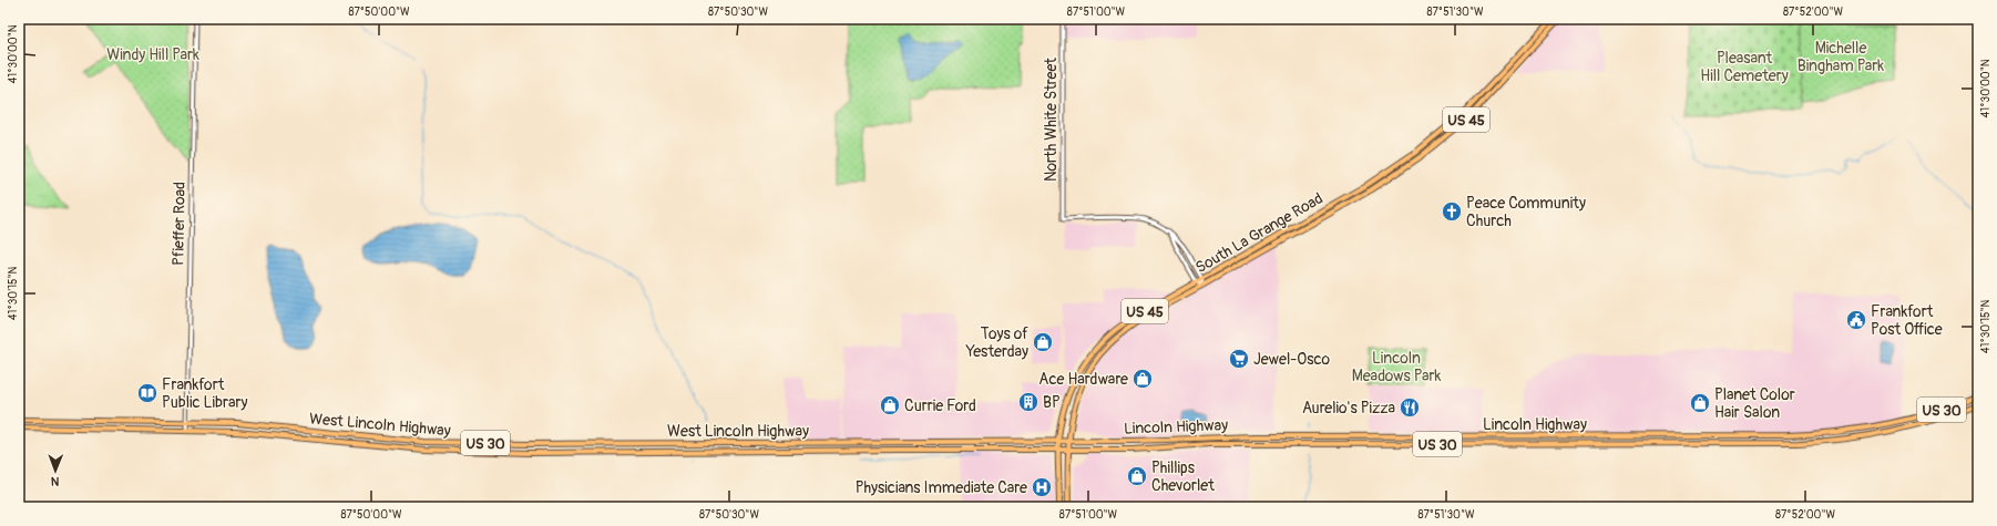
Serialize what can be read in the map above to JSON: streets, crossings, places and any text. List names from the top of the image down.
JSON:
{
  "streets": {
    "main road": [
      "US 45",
      "South La Grange Road",
      "US 30",
      "West Lincoln Highway",
      "Lincoln Highway"
    ],
    "street": ["North White Street", "Pfieffer Road"]
  },
  "crossings": [
    ["Pfieffer Road", "West Lincoln Highway"],
    ["South La Grange Road", "Lincoln Highway"],
    ["West Lincoln Highway", "Lincoln Highway"]
  ],
  "parks": [
    "Michelle Bingham Park",
    "Windy Hill Park",
    "Pleasant Hill Cemetery",
    "Lincoln Meadows Park"
  ],
  "places": {
    "church": ["Peace Community Church"],
    "public building": ["Frankfort Post Office"],
    "shop": [
      "Toys of Yesterday",
      "Ace Hardware",
      "Planet Color Hair Salon",
      "Currie Ford",
      "Phillips Chevorlet"
    ],
    "supermarket": ["Jewel-Osco"],
    "library": ["Frankfort Public Library"],
    "building": ["BP"],
    "restaurant": ["Aurelio's Pizza"],
    "hospital": ["Physicians Immediate Care"]
  },
  "north": "bottom",
  "coordinates": [
    "87°50'00\"W",
    "87°50'30\"W",
    "87°51'00\"W",
    "87°51'30\"W",
    "87°52'00\"W",
    "41°30'00\"N",
    "41°30'15\"N"
  ]
}
